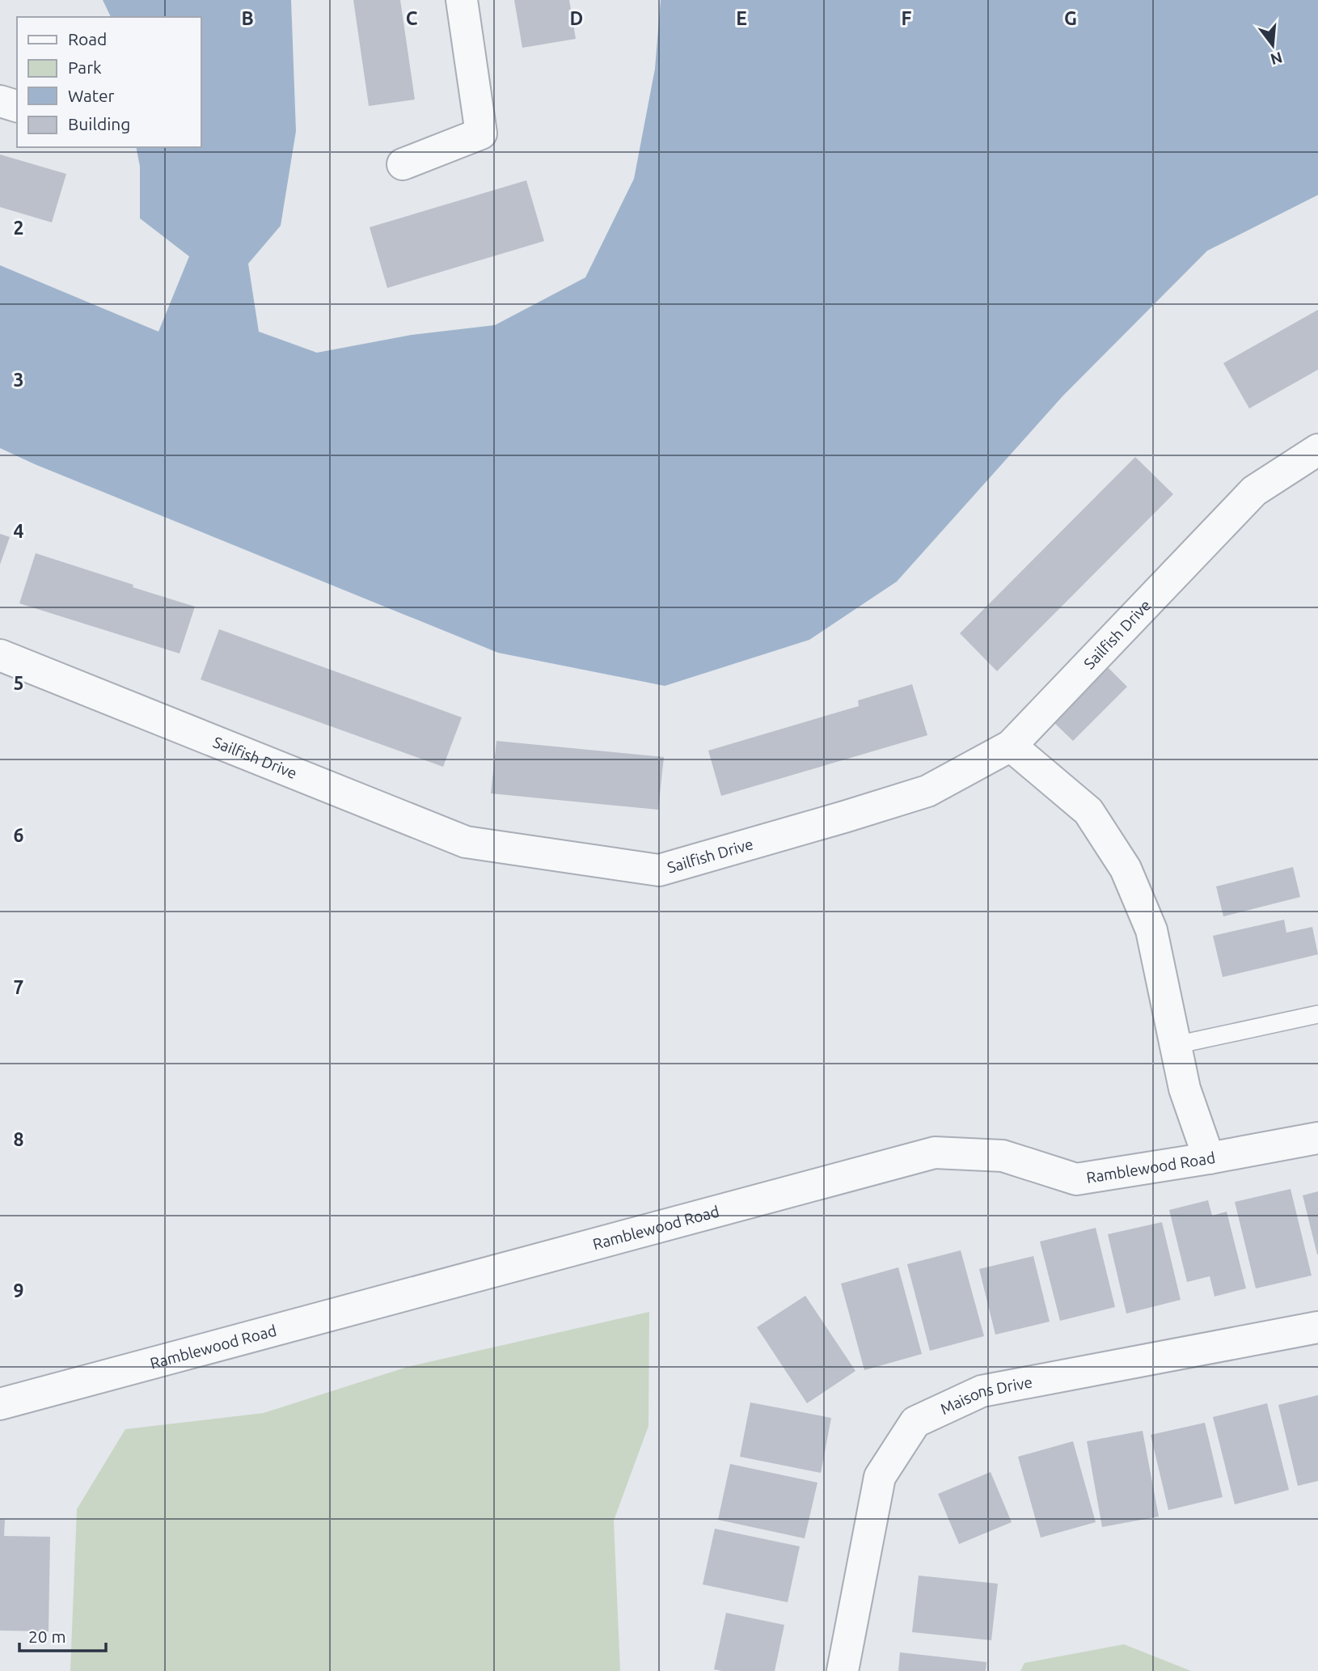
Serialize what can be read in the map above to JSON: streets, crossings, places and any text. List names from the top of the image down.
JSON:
{
  "streets": {
    "street": ["Sailfish Drive", "Ramblewood Road", "Maisons Drive"]
  },
  "legend": [
    "Road",
    "Park",
    "Water",
    "Building"
  ],
  "scale_bar": "20 m",
  "north": "bottom",
  "grid": {
    "columns": [
      "B",
      "C",
      "D",
      "E",
      "F",
      "G"
    ],
    "rows": [
      "2",
      "3",
      "4",
      "5",
      "6",
      "7",
      "8",
      "9"
    ]
  }
}
